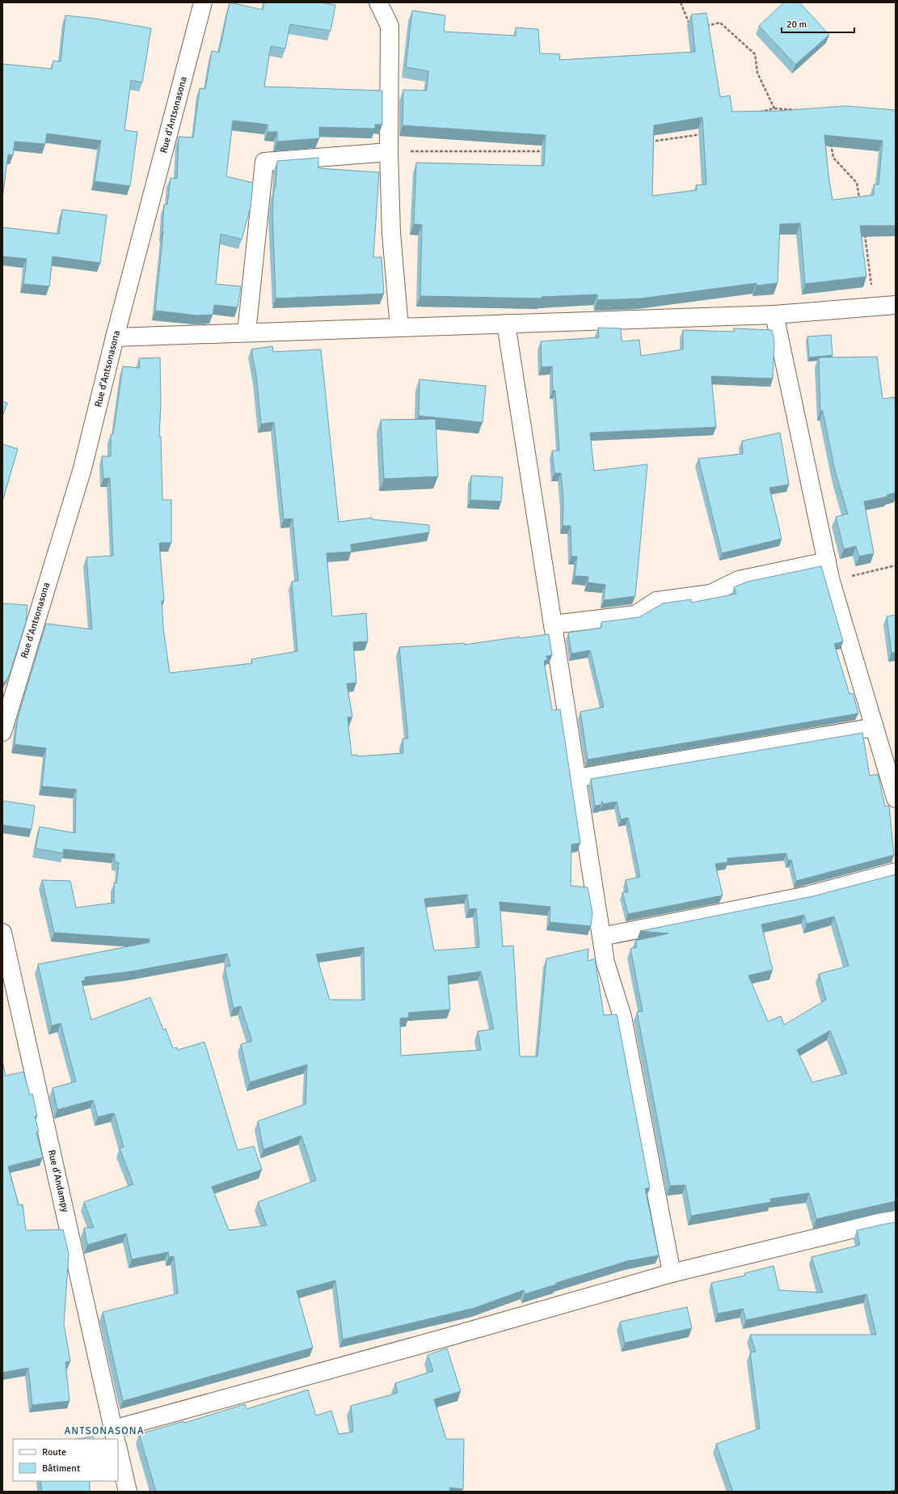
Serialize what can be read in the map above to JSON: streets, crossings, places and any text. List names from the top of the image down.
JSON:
{
  "streets": {
    "street": ["Rue d'Antsonasona", "Rue d'Andampy"]
  },
  "districts": ["ANTSONASONA"],
  "legend": ["Route", "Bâtiment"],
  "scale_bar": "20 m"
}
